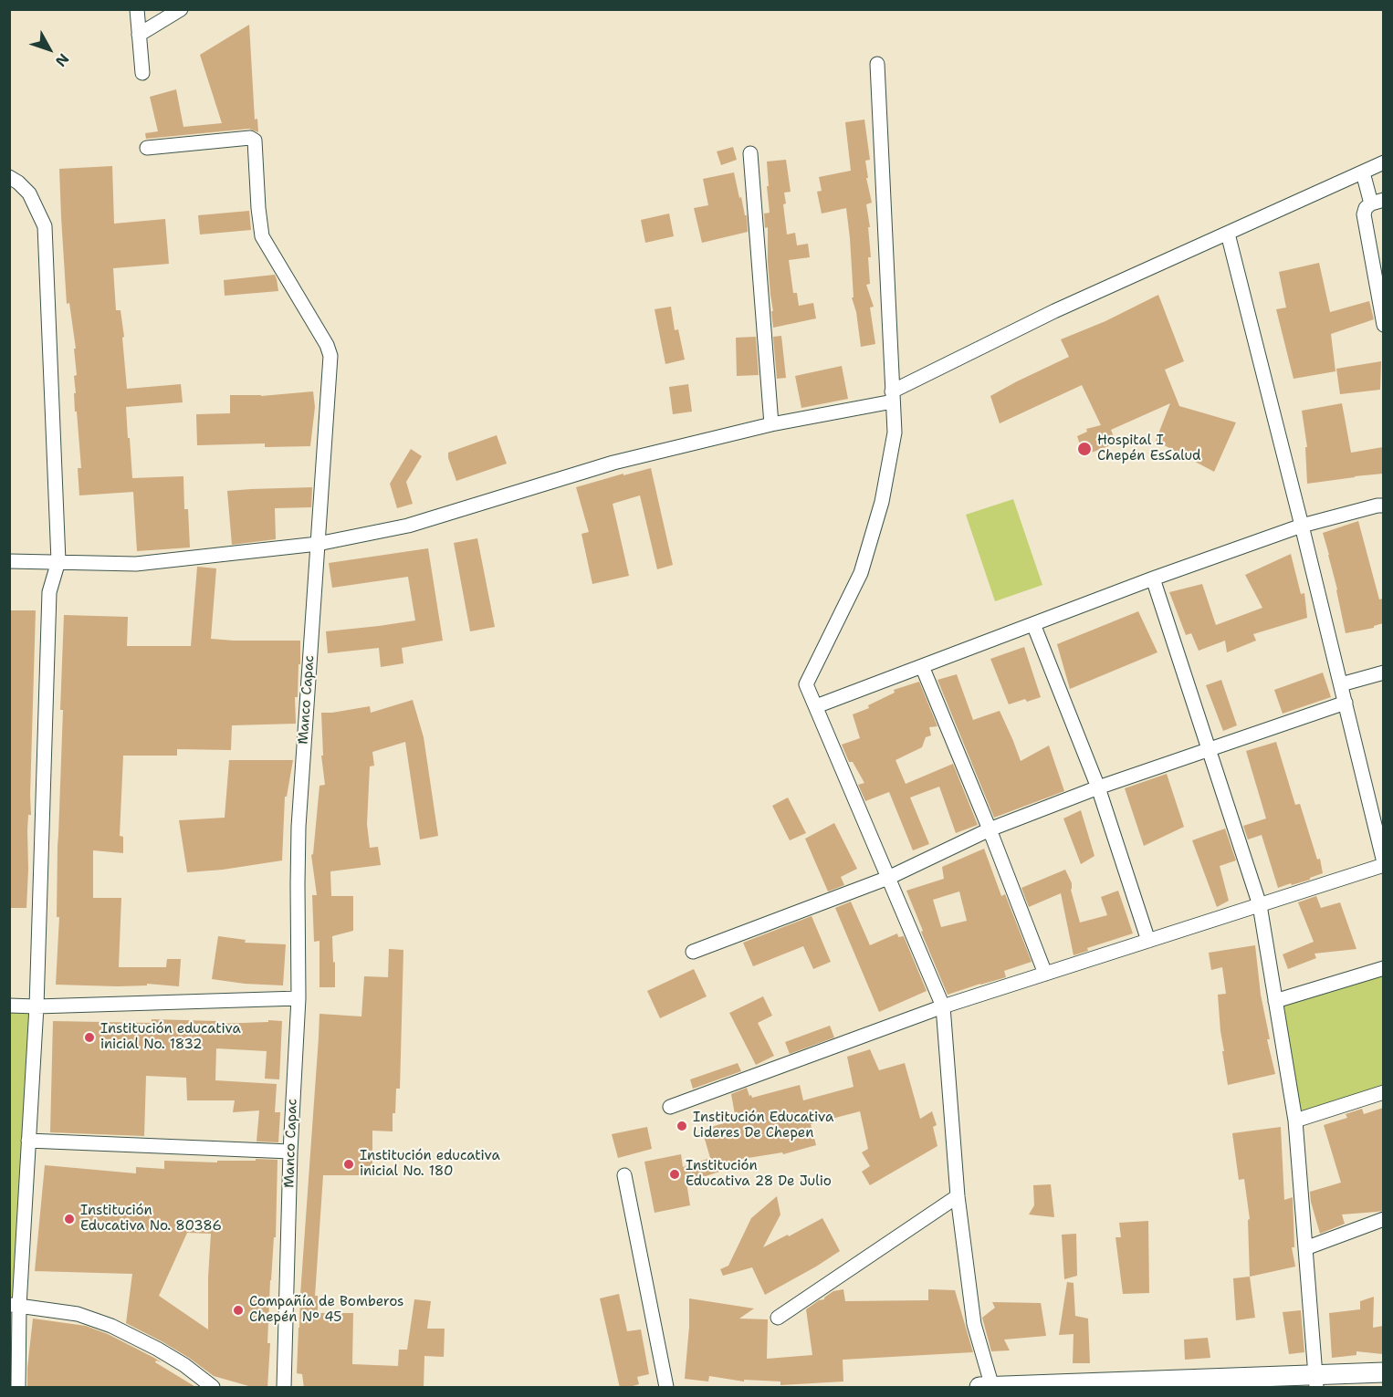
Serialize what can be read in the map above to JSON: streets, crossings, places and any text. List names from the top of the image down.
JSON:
{
  "streets": {
    "street": ["Manco Capac"]
  },
  "places": [
    "Hospital I Chepén EsSalud",
    "Institución educativa inicial No. 1832",
    "Institución Educativa Lideres De Chepen",
    "Institución educativa inicial No. 180",
    "Institución Educativa 28 De Julio",
    "Institución Educativa No. 80386",
    "Compañía de Bomberos Chepén Nº 45"
  ],
  "north": "bottom right"
}
